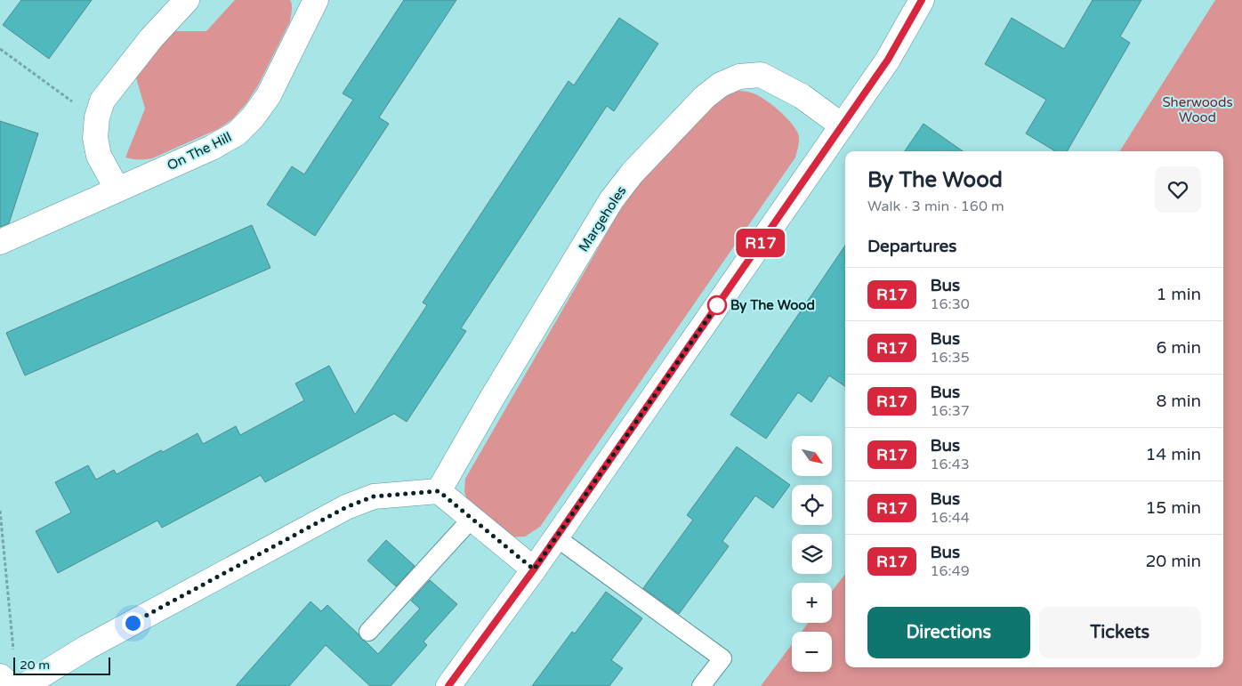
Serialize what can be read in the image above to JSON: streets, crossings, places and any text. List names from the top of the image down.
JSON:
{
  "streets": {
    "street": ["On The Hill", "Margeholes"]
  },
  "parks": ["Sherwoods Wood"],
  "places": ["By The Wood"],
  "lines": ["bus line R17"],
  "scale_bar": "20 m",
  "north": "bottom right",
  "page": {
    "on_map": "R17",
    "heading": [
      ["By The Wood", "Walk · 3 min · 160 m"],
      "Departures"
    ],
    "list": [
      {
        "mark": "R17",
        "name": "Bus",
        "note": "16:30",
        "value": "1 min"
      },
      {
        "mark": "R17",
        "name": "Bus",
        "note": "16:35",
        "value": "6 min"
      },
      {
        "mark": "R17",
        "name": "Bus",
        "note": "16:37",
        "value": "8 min"
      },
      {
        "mark": "R17",
        "name": "Bus",
        "note": "16:43",
        "value": "14 min"
      },
      {
        "mark": "R17",
        "name": "Bus",
        "note": "16:44",
        "value": "15 min"
      },
      {
        "mark": "R17",
        "name": "Bus",
        "note": "16:49",
        "value": "20 min"
      }
    ],
    "map_buttons": ["+", "−"],
    "buttons": ["Directions", "Tickets"],
    "scale": "20 m"
  }
}
